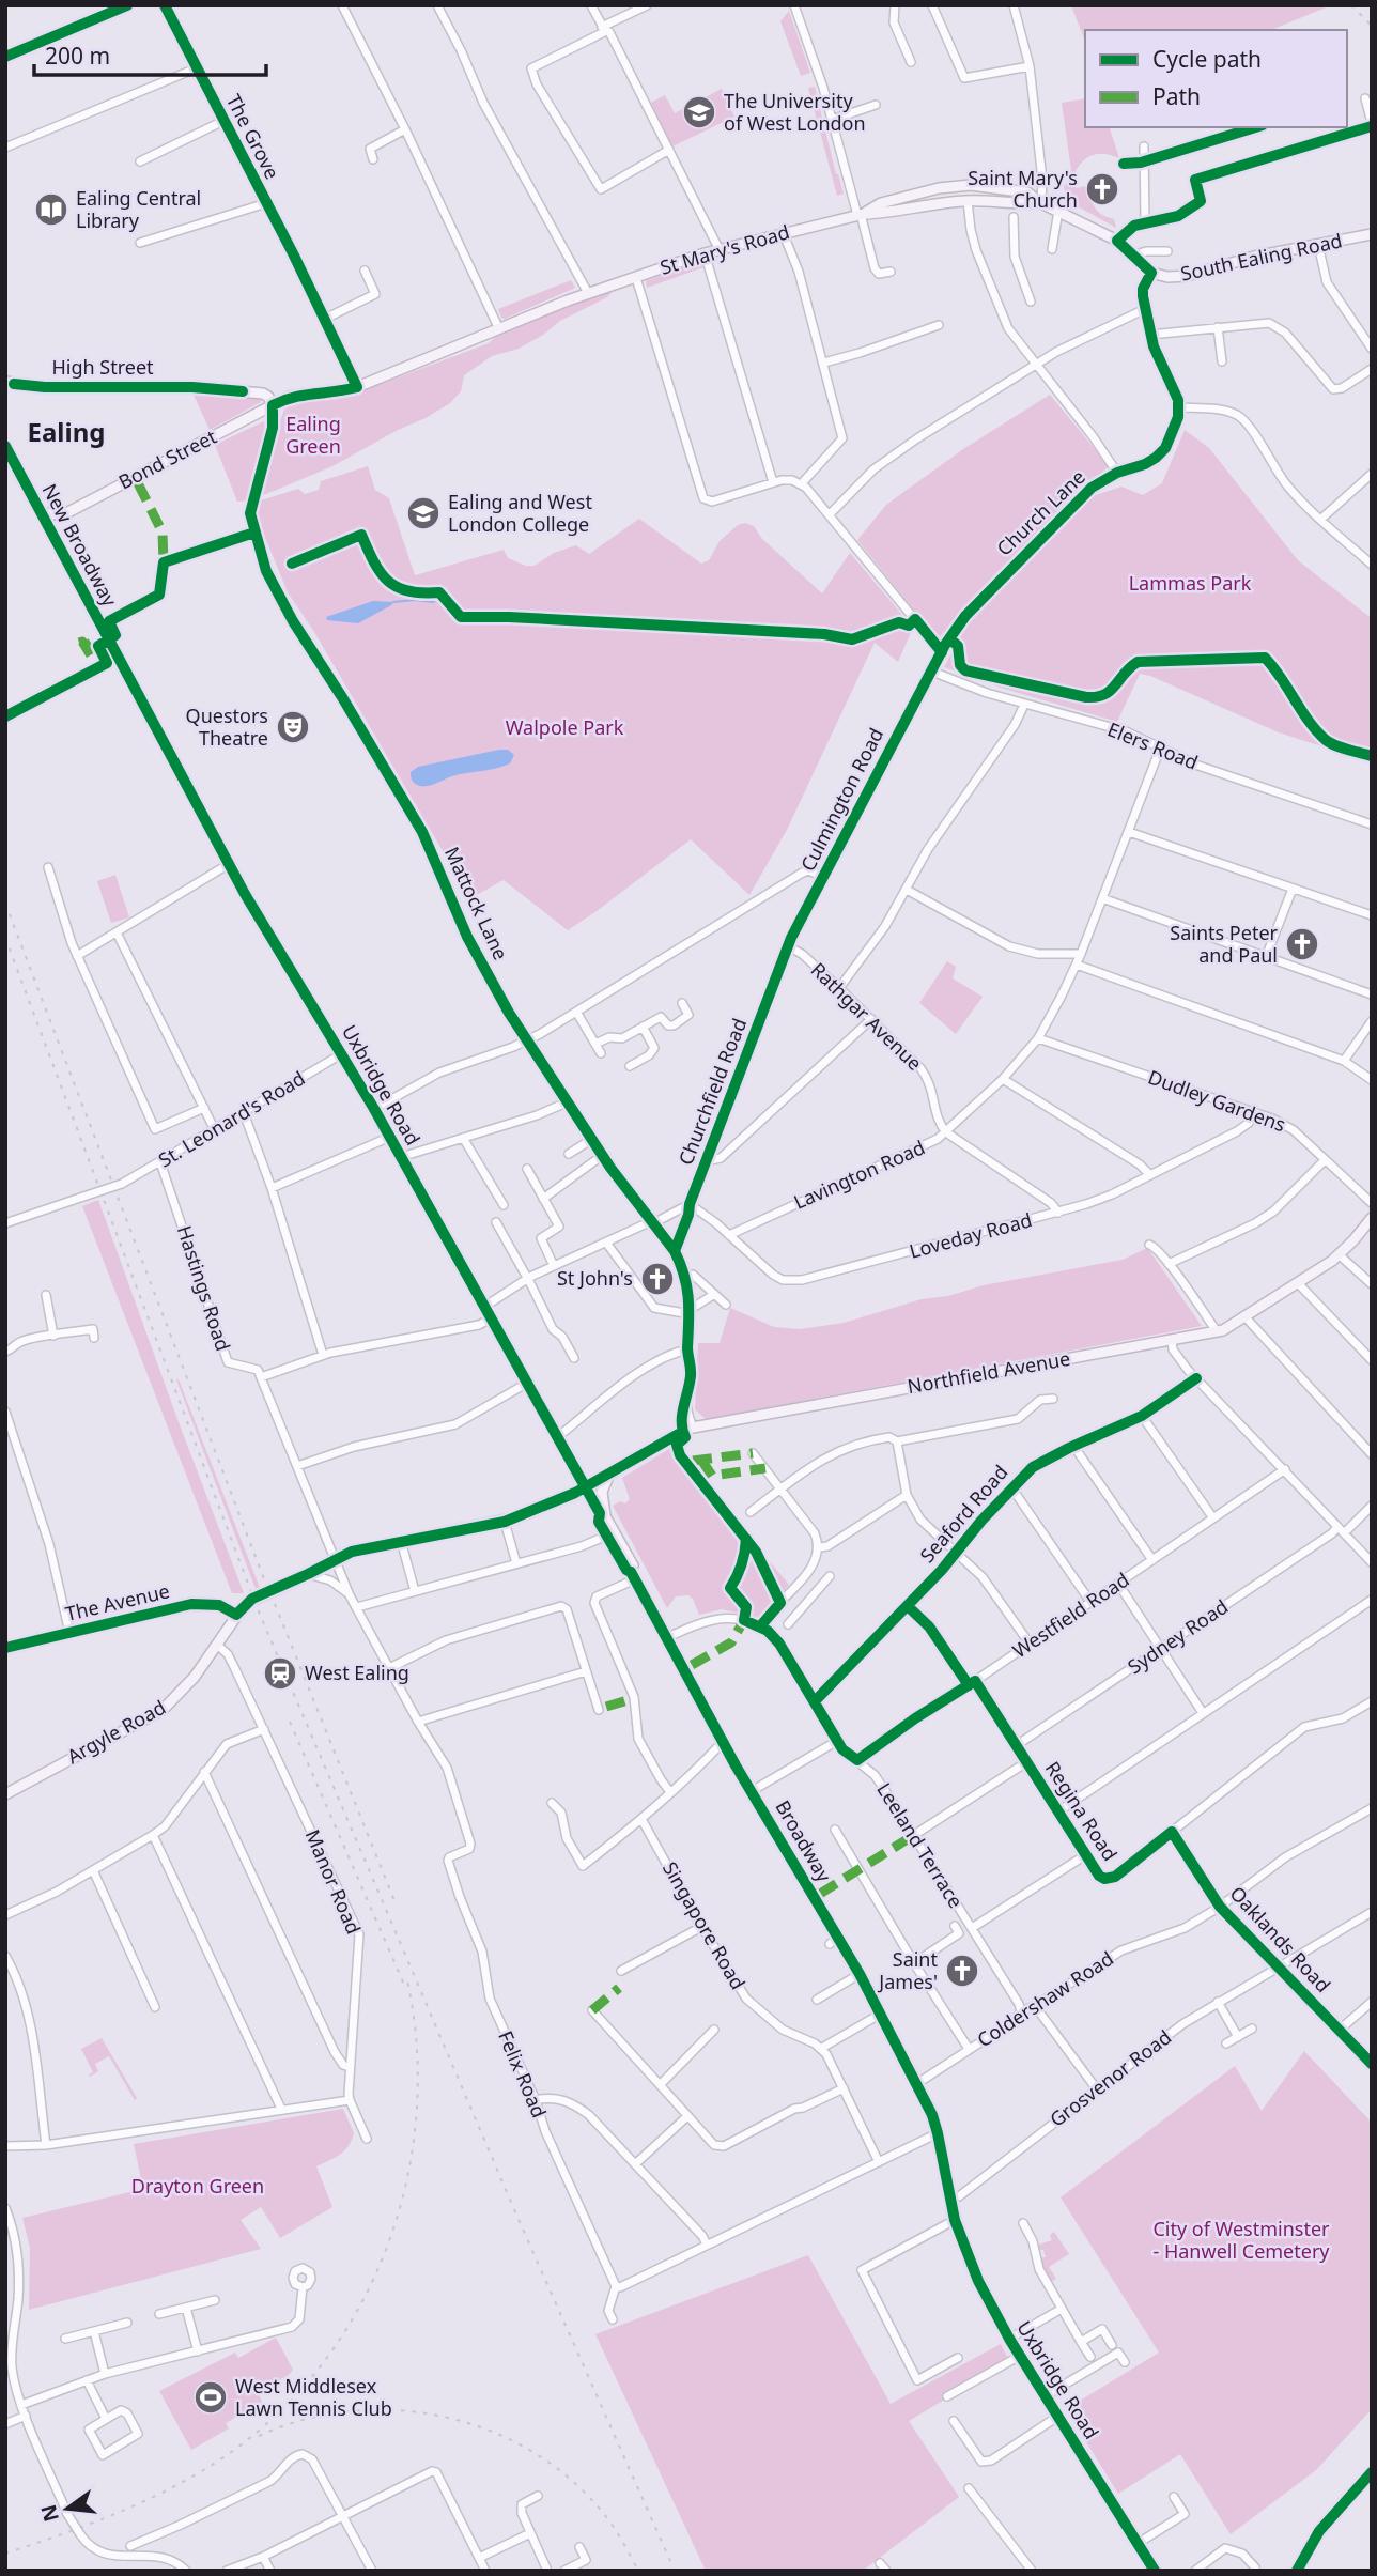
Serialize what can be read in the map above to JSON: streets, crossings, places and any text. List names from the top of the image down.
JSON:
{
  "streets": {
    "main road": [
      "St Mary's Road",
      "South Ealing Road",
      "High Street",
      "Bond Street",
      "New Broadway",
      "Uxbridge Road",
      "Northfield Avenue",
      "Argyle Road",
      "Broadway"
    ],
    "street": [
      "The Grove",
      "Church Lane",
      "Elers Road",
      "Culmington Road",
      "Mattock Lane",
      "Rathgar Avenue",
      "Churchfield Road",
      "Dudley Gardens",
      "St. Leonard's Road",
      "Lavington Road",
      "Loveday Road",
      "Hastings Road",
      "Seaford Road",
      "The Avenue",
      "Westfield Road",
      "Sydney Road",
      "Regina Road",
      "Leeland Terrace",
      "Manor Road",
      "Singapore Road",
      "Oaklands Road",
      "Coldershaw Road",
      "Felix Road",
      "Grosvenor Road"
    ]
  },
  "crossings": [
    ["St Mary's Road", "South Ealing Road"],
    ["High Street", "Bond Street"],
    ["High Street", "Mattock Lane"],
    ["Bond Street", "Mattock Lane"],
    ["Church Lane", "Elers Road"],
    ["Church Lane", "Culmington Road"],
    ["New Broadway", "Uxbridge Road"],
    ["Elers Road", "Culmington Road"],
    ["Elers Road", "Lavington Road"],
    ["Culmington Road", "Mattock Lane"],
    ["Culmington Road", "Rathgar Avenue"],
    ["Culmington Road", "Uxbridge Road"],
    ["Culmington Road", "Churchfield Road"],
    ["Mattock Lane", "Churchfield Road"],
    ["Mattock Lane", "Northfield Avenue"],
    ["Rathgar Avenue", "Churchfield Road"],
    ["Rathgar Avenue", "Lavington Road"],
    ["Uxbridge Road", "St. Leonard's Road"],
    ["Uxbridge Road", "Northfield Avenue"],
    ["Uxbridge Road", "Broadway"],
    ["Uxbridge Road", "Grosvenor Road"],
    ["Churchfield Road", "Loveday Road"],
    ["Dudley Gardens", "Lavington Road"],
    ["Dudley Gardens", "Loveday Road"],
    ["St. Leonard's Road", "Hastings Road"],
    ["Lavington Road", "Loveday Road"],
    ["Northfield Avenue", "Argyle Road"],
    ["Northfield Avenue", "Broadway"],
    ["Seaford Road", "Leeland Terrace"],
    ["The Avenue", "Argyle Road"],
    ["Westfield Road", "Sydney Road"],
    ["Westfield Road", "Leeland Terrace"],
    ["Argyle Road", "Manor Road"],
    ["Regina Road", "Oaklands Road"],
    ["Broadway", "Coldershaw Road"],
    ["Broadway", "Grosvenor Road"],
    ["Leeland Terrace", "Coldershaw Road"],
    ["Oaklands Road", "Coldershaw Road"],
    ["Oaklands Road", "Grosvenor Road"]
  ],
  "districts": ["Ealing"],
  "parks": [
    "Ealing Green",
    "Lammas Park",
    "Walpole Park",
    "Drayton Green",
    "City of Westminster - Hanwell Cemetery"
  ],
  "places": {
    "school or university": ["The University of West London", "Ealing and West London College"],
    "church": [
      "Saint Mary's Church",
      "Saints Peter and Paul",
      "St John's",
      "Saint James'"
    ],
    "library": ["Ealing Central Library"],
    "theatre": ["Questors Theatre"],
    "station": ["West Ealing"],
    "sports": ["West Middlesex Lawn Tennis Club"]
  },
  "legend": ["Cycle path", "Path"],
  "scale_bar": "200 m",
  "north": "left"
}
